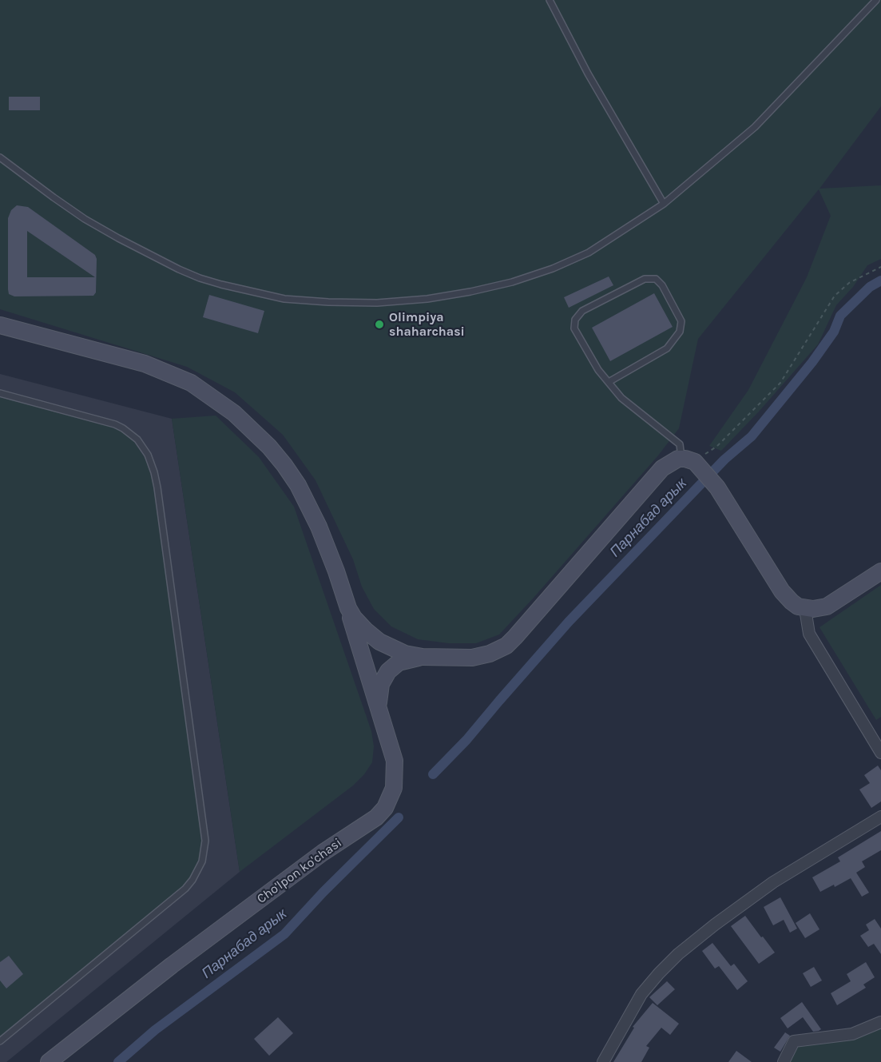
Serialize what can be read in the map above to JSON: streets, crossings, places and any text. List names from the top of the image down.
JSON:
{
  "streets": {
    "main road": ["Cho'lpon ko'chasi"]
  },
  "water": ["Парнабад арык"],
  "places": ["Olimpiya shaharchasi"]
}
